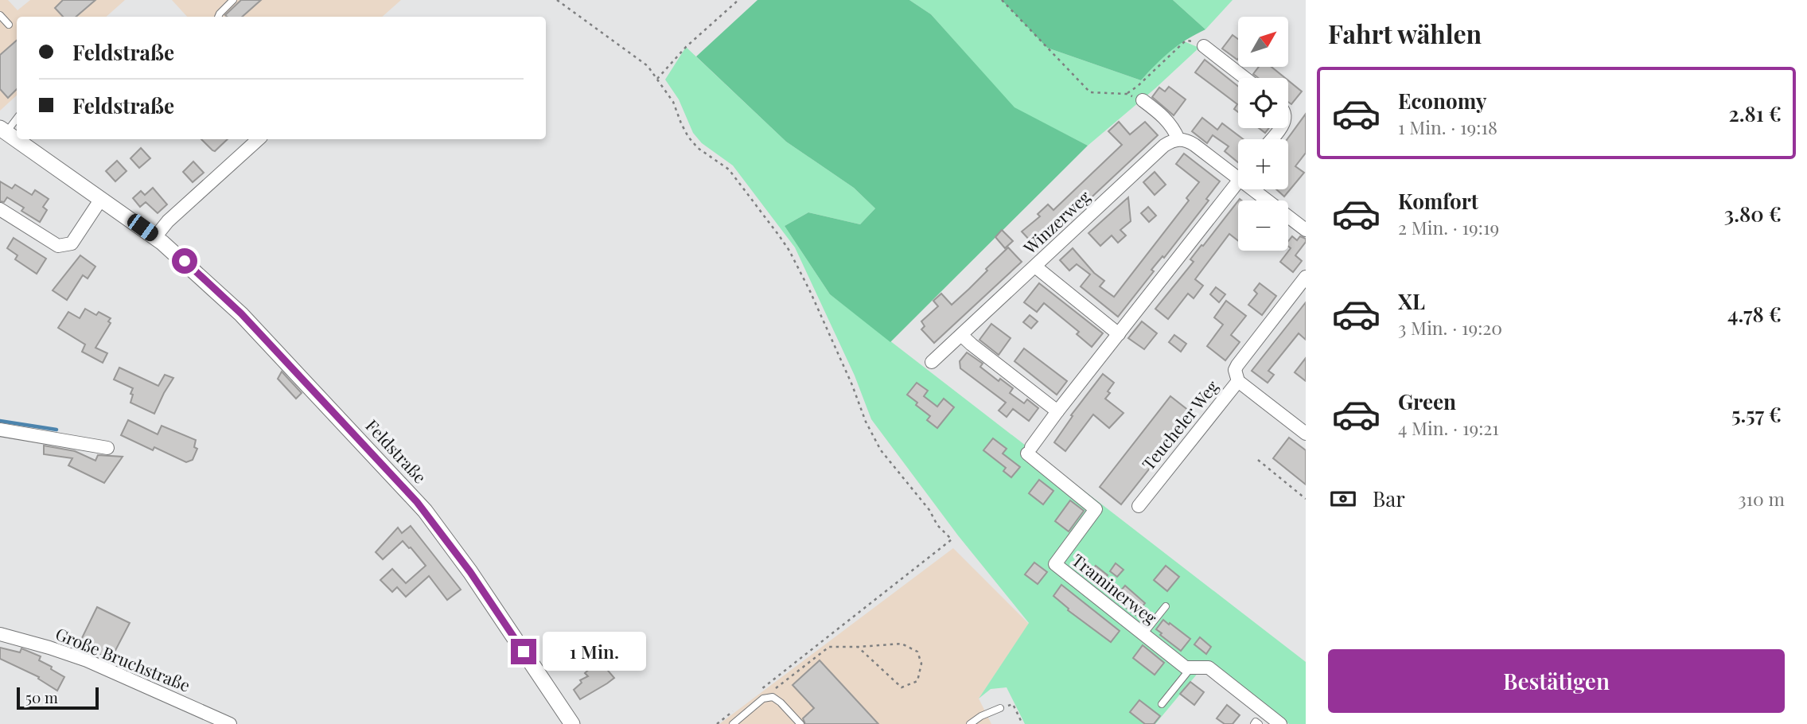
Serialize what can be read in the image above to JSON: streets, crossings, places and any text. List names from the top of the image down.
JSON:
{
  "streets": {
    "street": [
      "Winzerweg",
      "Teucheler Weg",
      "Feldstraße",
      "Traminerweg",
      "Große Bruchstraße"
    ]
  },
  "scale_bar": "50 m",
  "north": "top right",
  "page": {
    "heading": "Fahrt wählen",
    "map_buttons": ["+", "−"],
    "banner": ["Feldstraße", "Feldstraße"],
    "list": [
      {
        "name": "Economy",
        "note": "1 Min. · 19:18",
        "value": "2.81 €"
      },
      {
        "name": "Komfort",
        "note": "2 Min. · 19:19",
        "value": "3.80 €"
      },
      {
        "name": "XL",
        "note": "3 Min. · 19:20",
        "value": "4.78 €"
      },
      {
        "name": "Green",
        "note": "4 Min. · 19:21",
        "value": "5.57 €"
      }
    ],
    "pay": ["Bar", "310 m"],
    "bubble": "1 Min.",
    "buttons": "Bestätigen",
    "scale": "50 m"
  }
}
